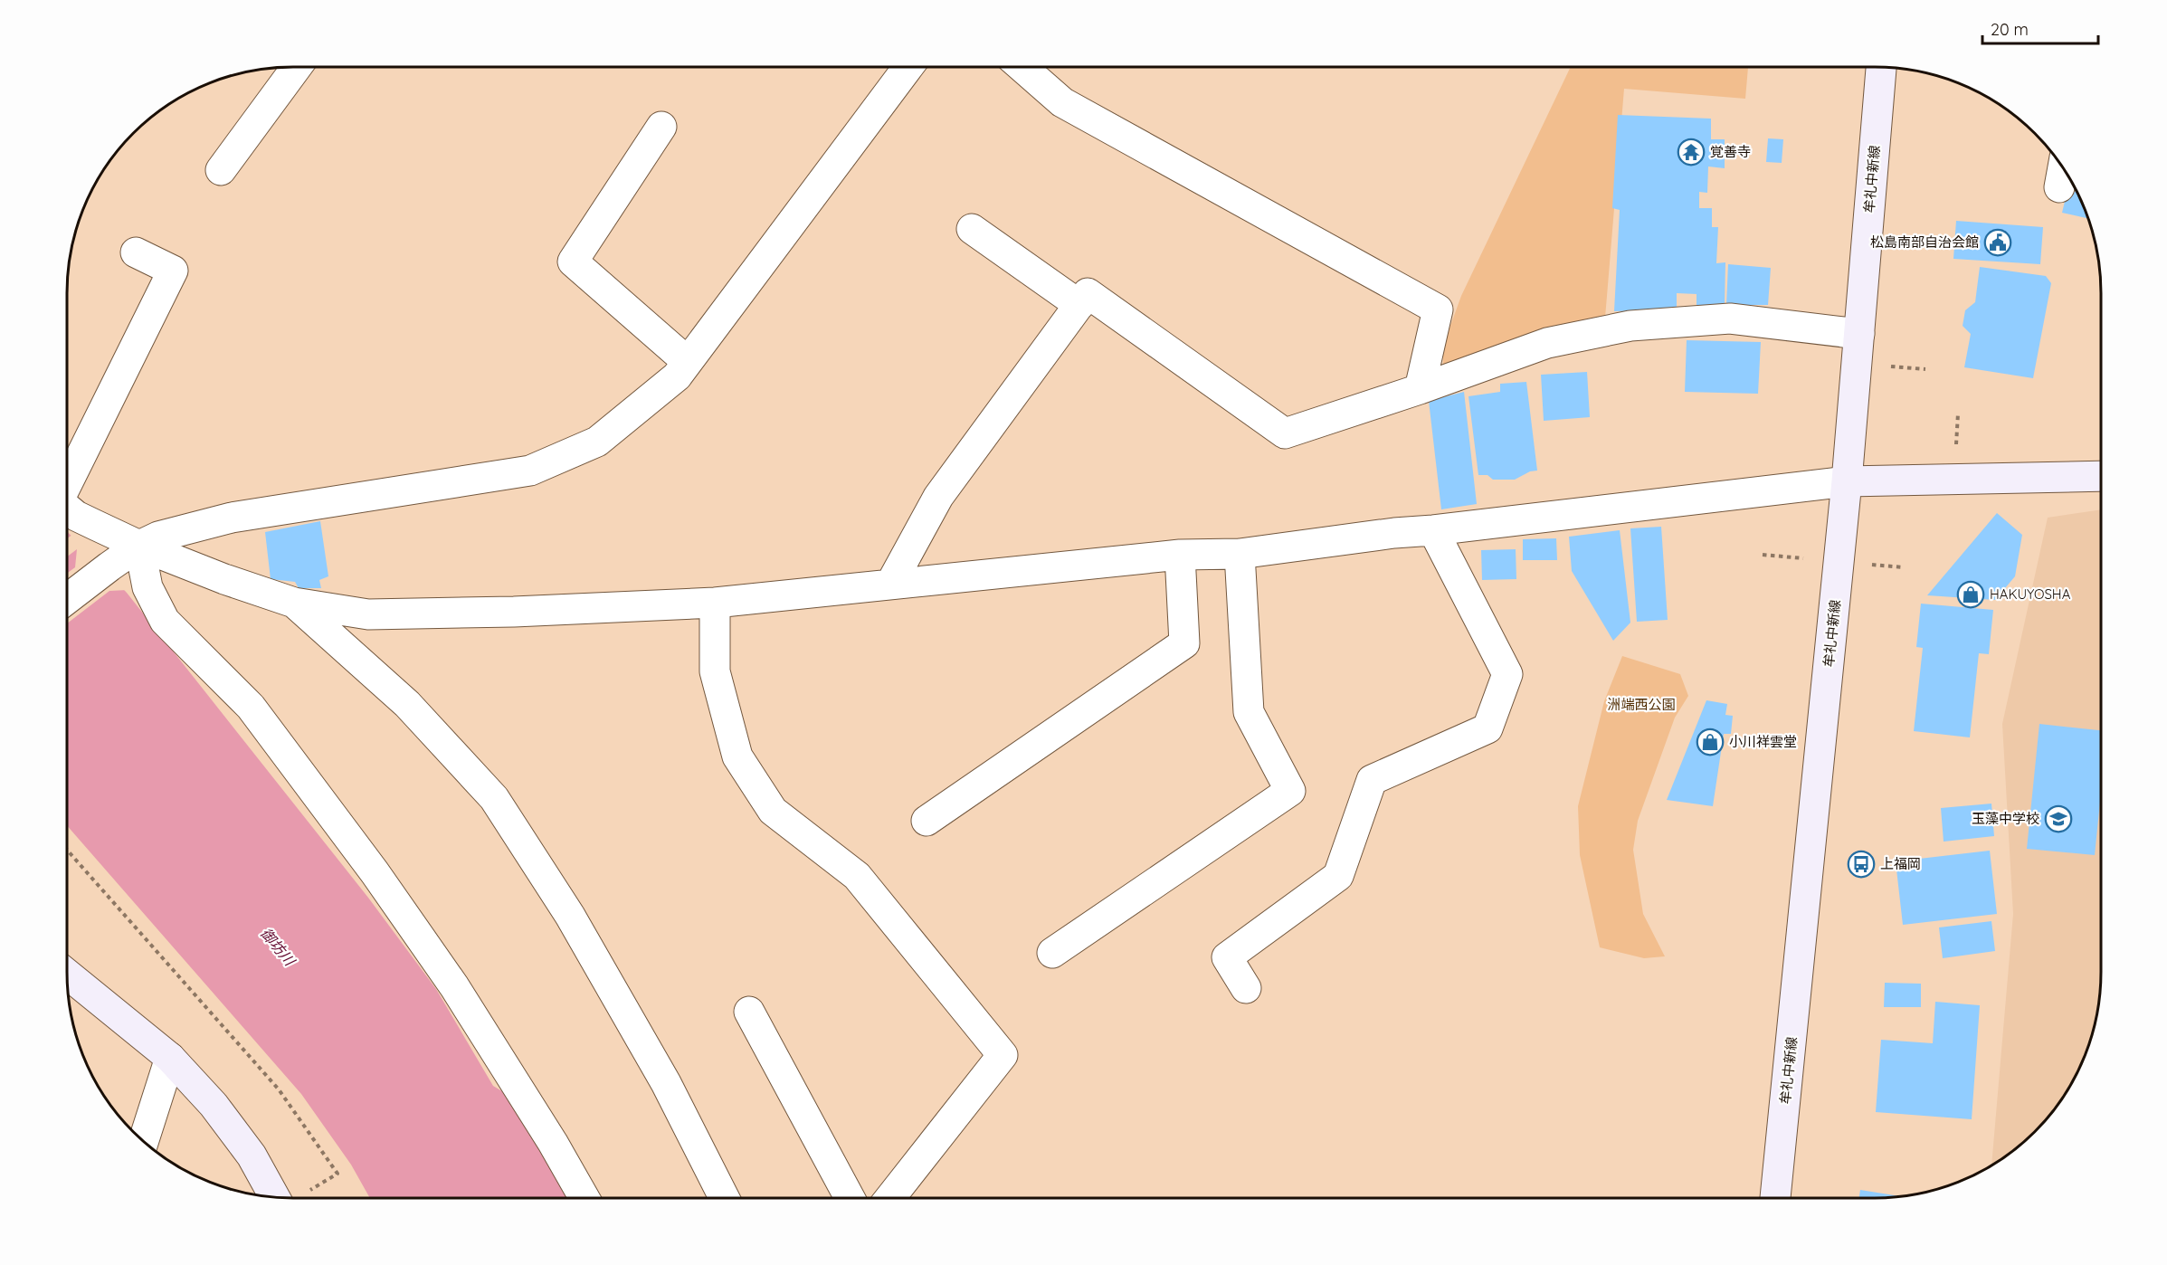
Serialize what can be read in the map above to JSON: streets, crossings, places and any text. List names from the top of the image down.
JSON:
{
  "streets": {
    "main road": ["牟礼中新線"]
  },
  "water": ["御坊川"],
  "parks": ["洲端西公園"],
  "places": {
    "temple": ["覚善寺"],
    "public building": ["松島南部自治会館"],
    "shop": ["HAKUYOSHA", "小川祥雲堂"],
    "school or university": ["玉藻中学校"],
    "bus stop": ["上福岡"]
  },
  "scale_bar": "20 m"
}
